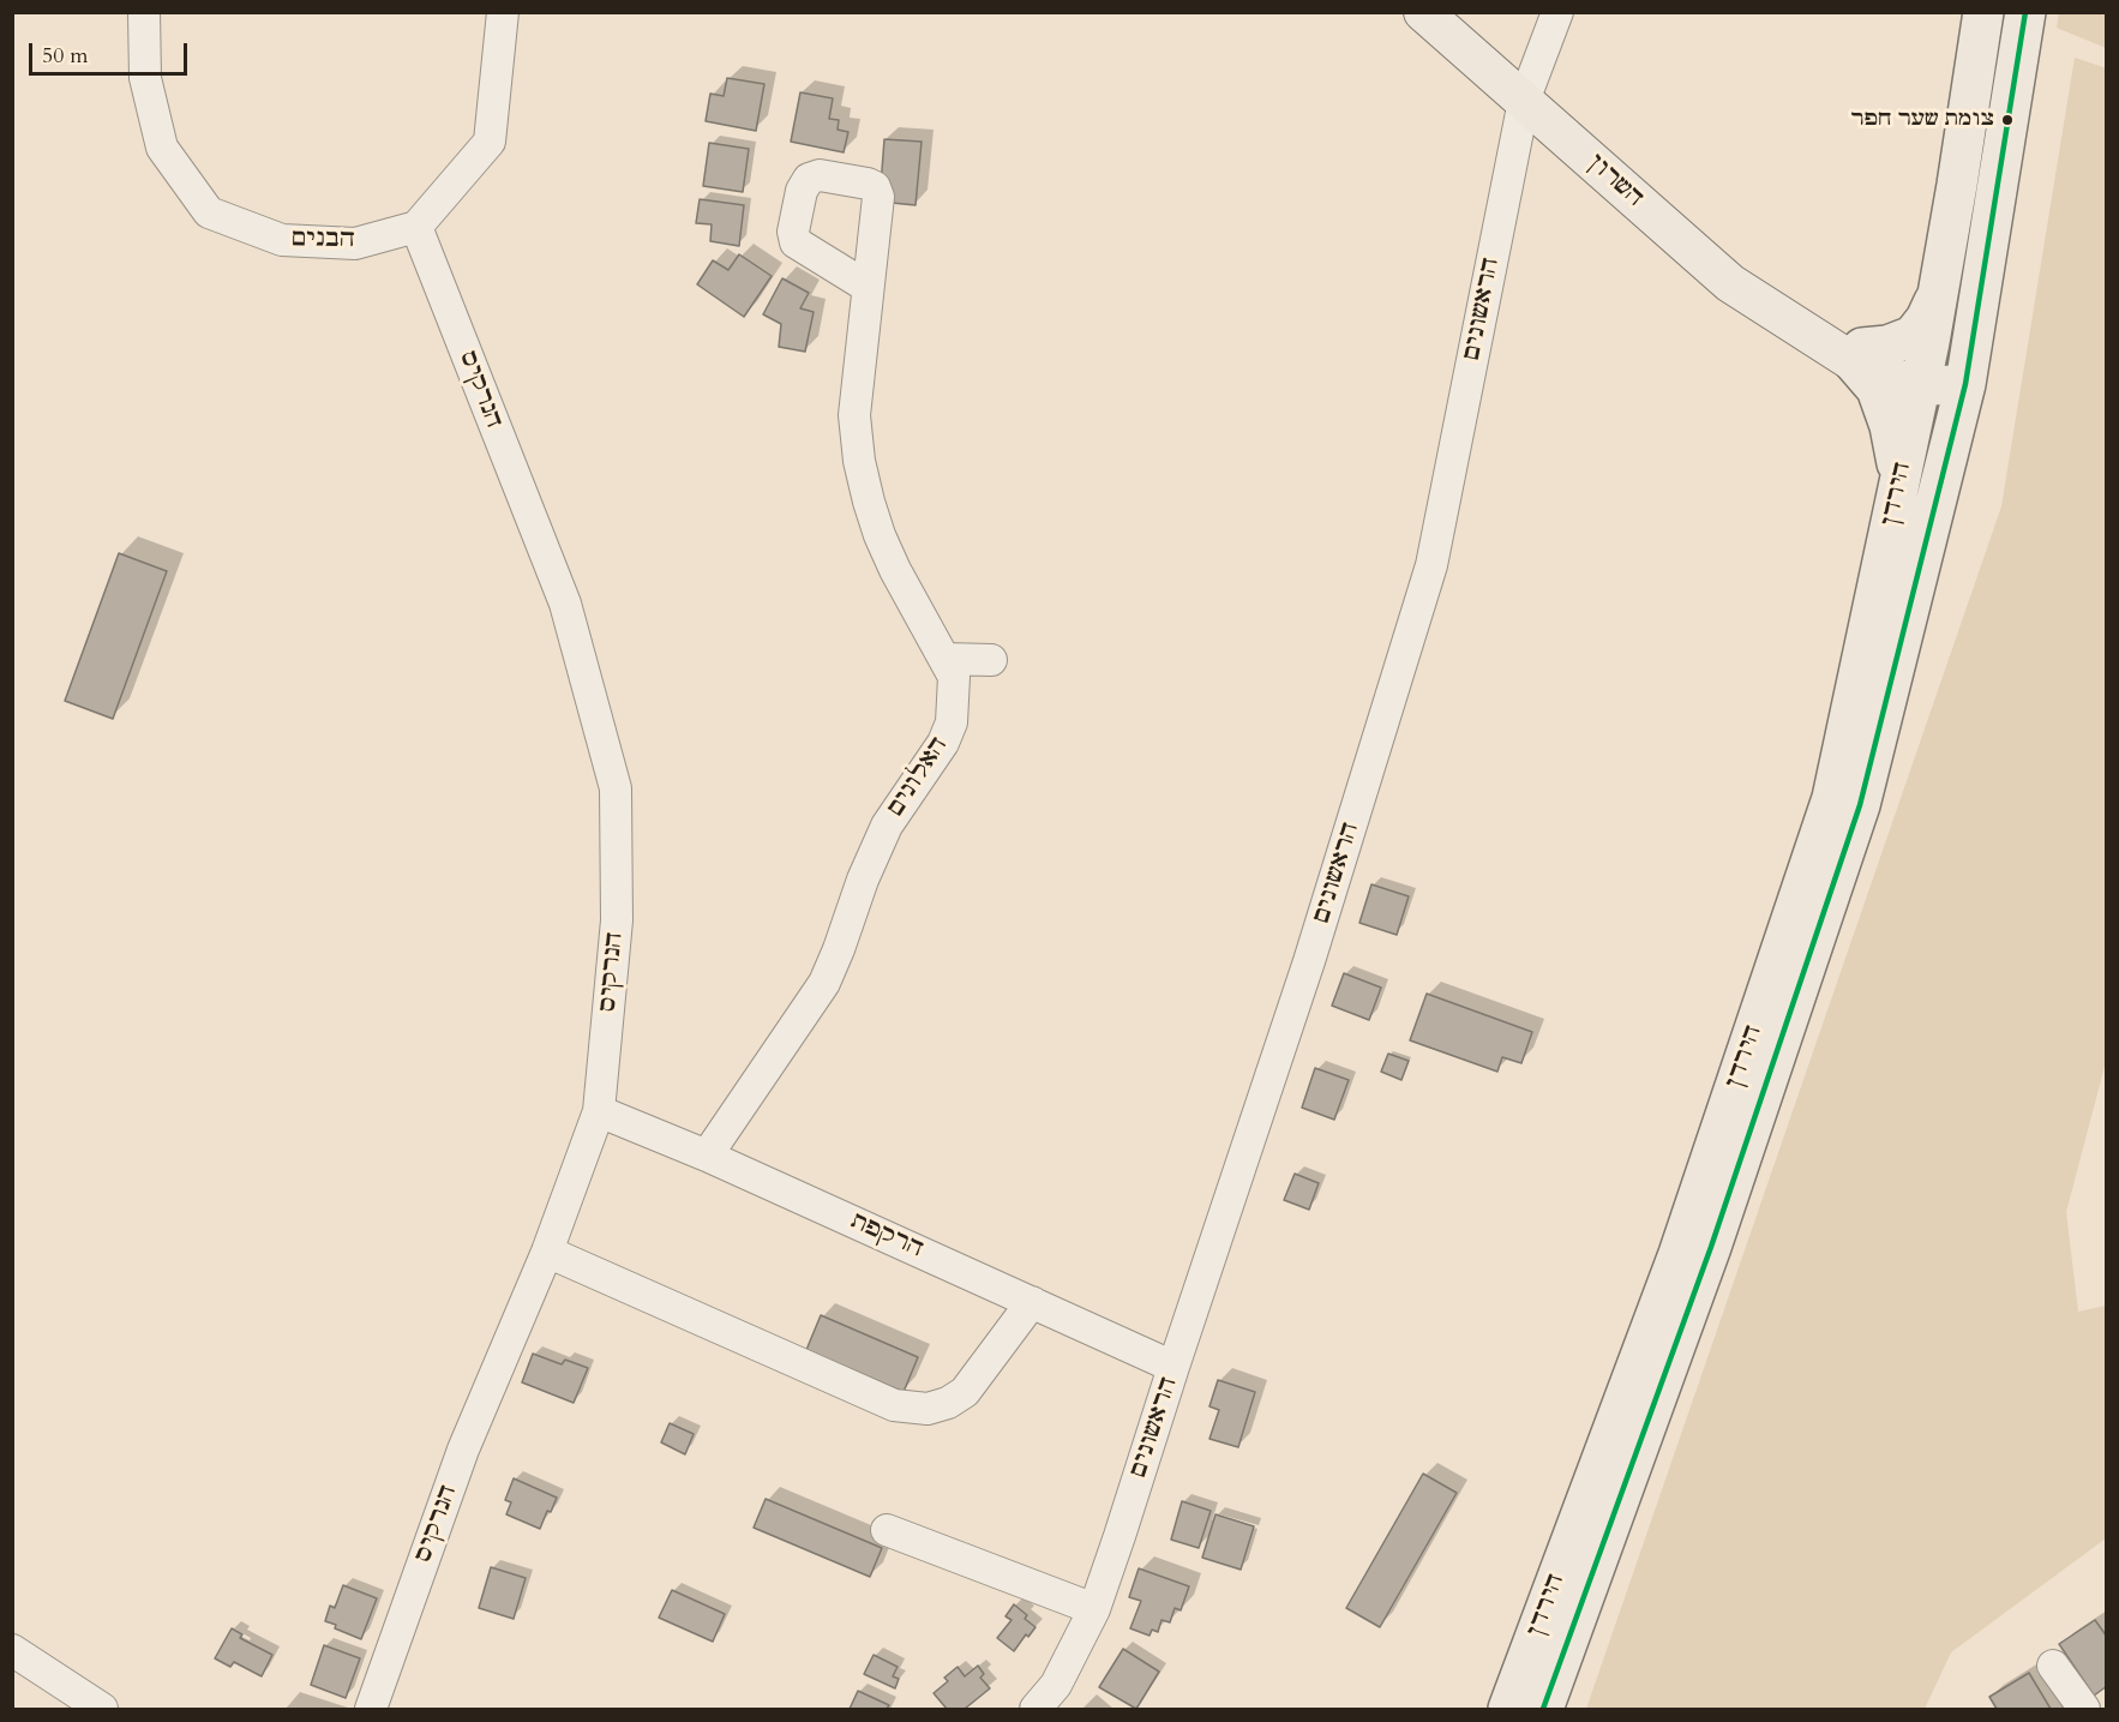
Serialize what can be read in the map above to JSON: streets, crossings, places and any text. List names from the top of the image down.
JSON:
{
  "streets": {
    "highway": ["הירדן"],
    "main road": ["השרון"],
    "street": [
      "הבנים",
      "הראשונים",
      "הנרקיס",
      "האלונים",
      "הרקפת"
    ]
  },
  "crossings": [
    ["השרון", "הראשונים"],
    ["השרון", "הירדן"],
    ["הבנים", "הנרקיס"],
    ["הראשונים", "הרקפת"],
    ["הנרקיס", "הרקפת"],
    ["האלונים", "הרקפת"]
  ],
  "places": ["צומת שער חפר"],
  "scale_bar": "50 m"
}
